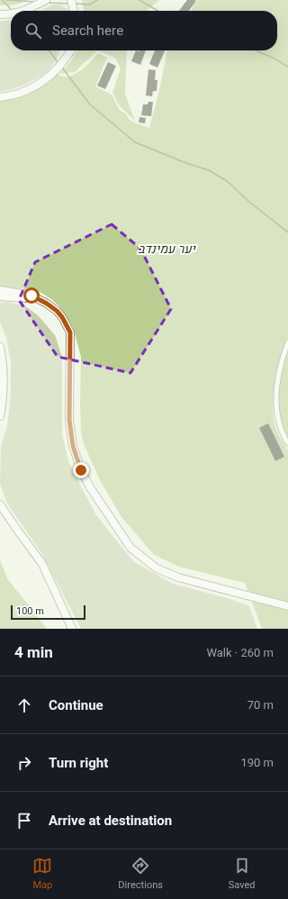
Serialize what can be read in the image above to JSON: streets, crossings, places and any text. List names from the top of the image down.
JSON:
{
  "parks": ["יער עמינדב"],
  "scale_bar": "100 m",
  "page": {
    "search": "Search here",
    "scale": "100 m",
    "heading": ["4 min", "Walk · 260 m"],
    "list": [
      ["Continue", "70 m"],
      ["Turn right", "190 m"],
      "Arrive at destination"
    ],
    "nav": ["Map", "Directions", "Saved"]
  }
}
